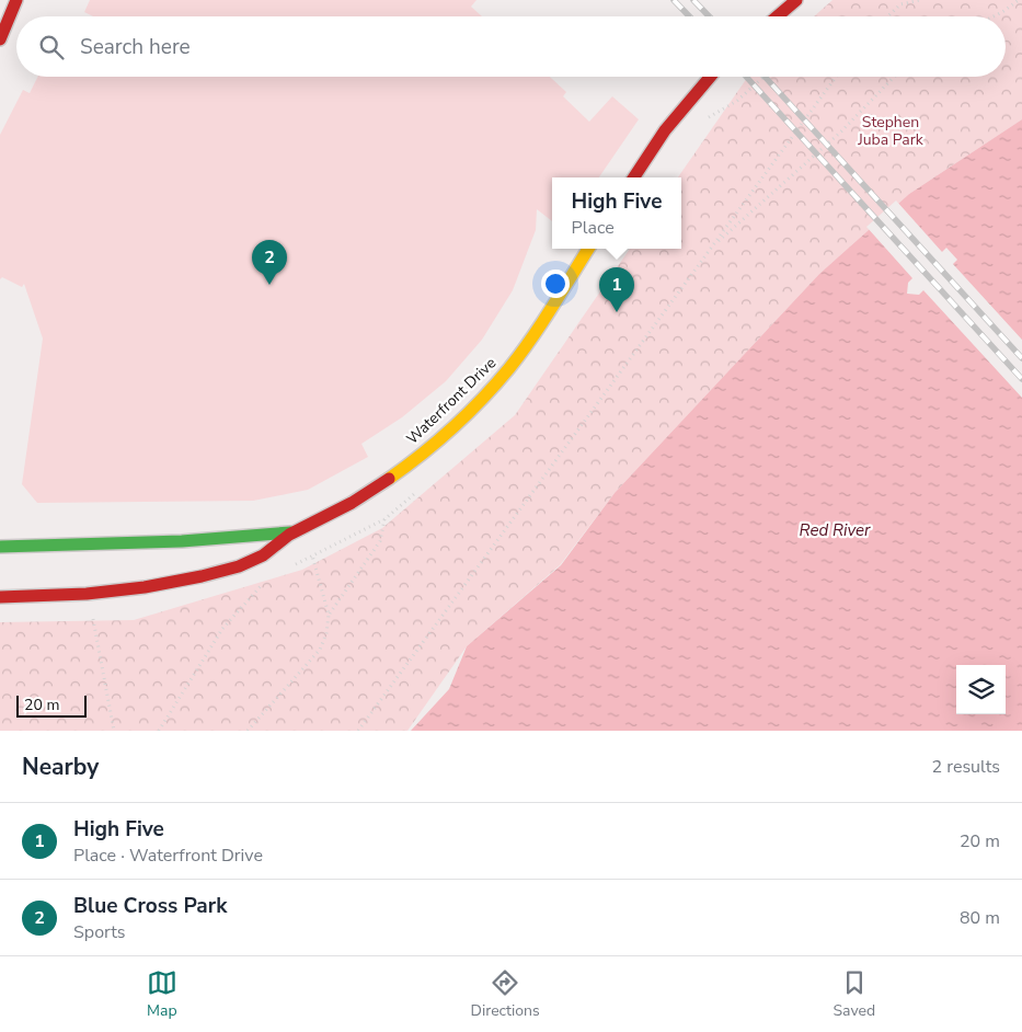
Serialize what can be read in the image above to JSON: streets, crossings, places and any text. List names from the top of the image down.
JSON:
{
  "streets": {
    "street": ["Waterfront Drive"]
  },
  "water": ["Red River"],
  "parks": ["Stephen Juba Park"],
  "scale_bar": "20 m",
  "page": {
    "search": "Search here",
    "popup": ["High Five", "Place"],
    "pins": ["2", "1"],
    "scale": "20 m",
    "heading": ["Nearby", "2 results"],
    "list": [
      {
        "mark": "1",
        "name": "High Five",
        "note": "Place · Waterfront Drive",
        "value": "20 m"
      },
      {
        "mark": "2",
        "name": "Blue Cross Park",
        "note": "Sports",
        "value": "80 m"
      }
    ],
    "nav": ["Map", "Directions", "Saved"]
  }
}
